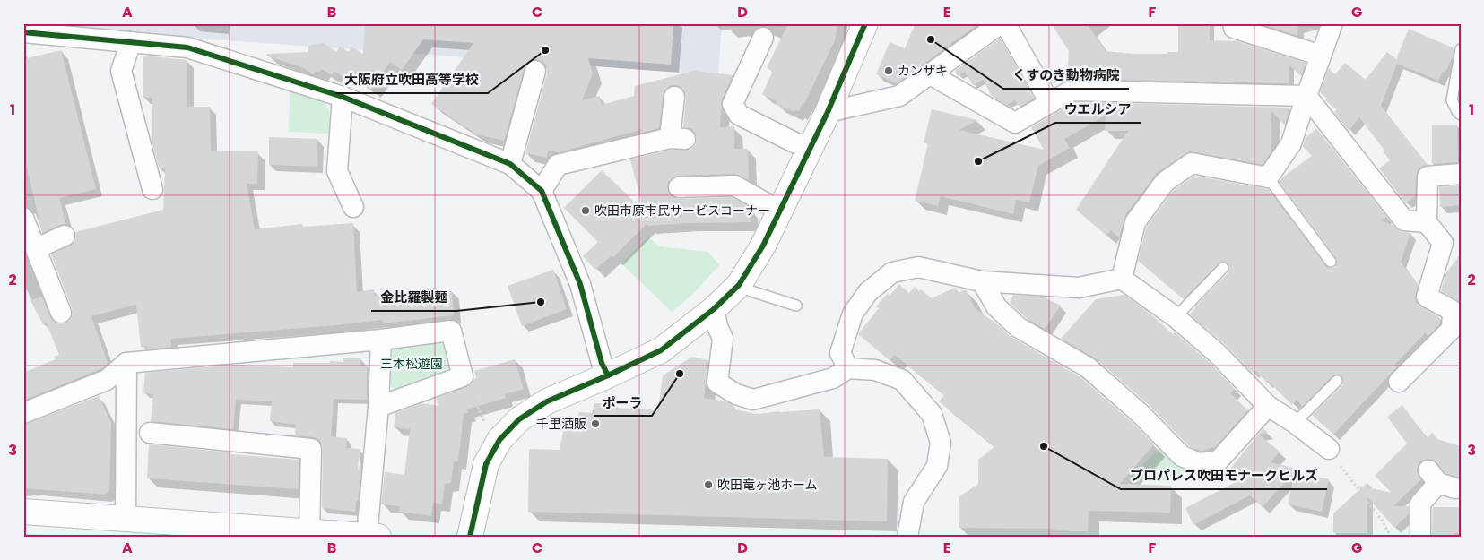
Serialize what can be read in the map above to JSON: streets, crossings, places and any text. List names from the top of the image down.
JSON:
{
  "parks": ["三本松遊園"],
  "places": [
    "くすのき動物病院",
    "大阪府立吹田高等学校",
    "カンザキ",
    "ウエルシア",
    "吹田市原市民サービスコーナー",
    "金比羅製麺",
    "ポーラ",
    "千里酒販",
    "プロパレス吹田モナークヒルズ",
    "吹田竜ヶ池ホーム"
  ],
  "grid": {
    "columns": [
      "A",
      "B",
      "C",
      "D",
      "E",
      "F",
      "G"
    ],
    "rows": ["1", "2", "3"]
  }
}
